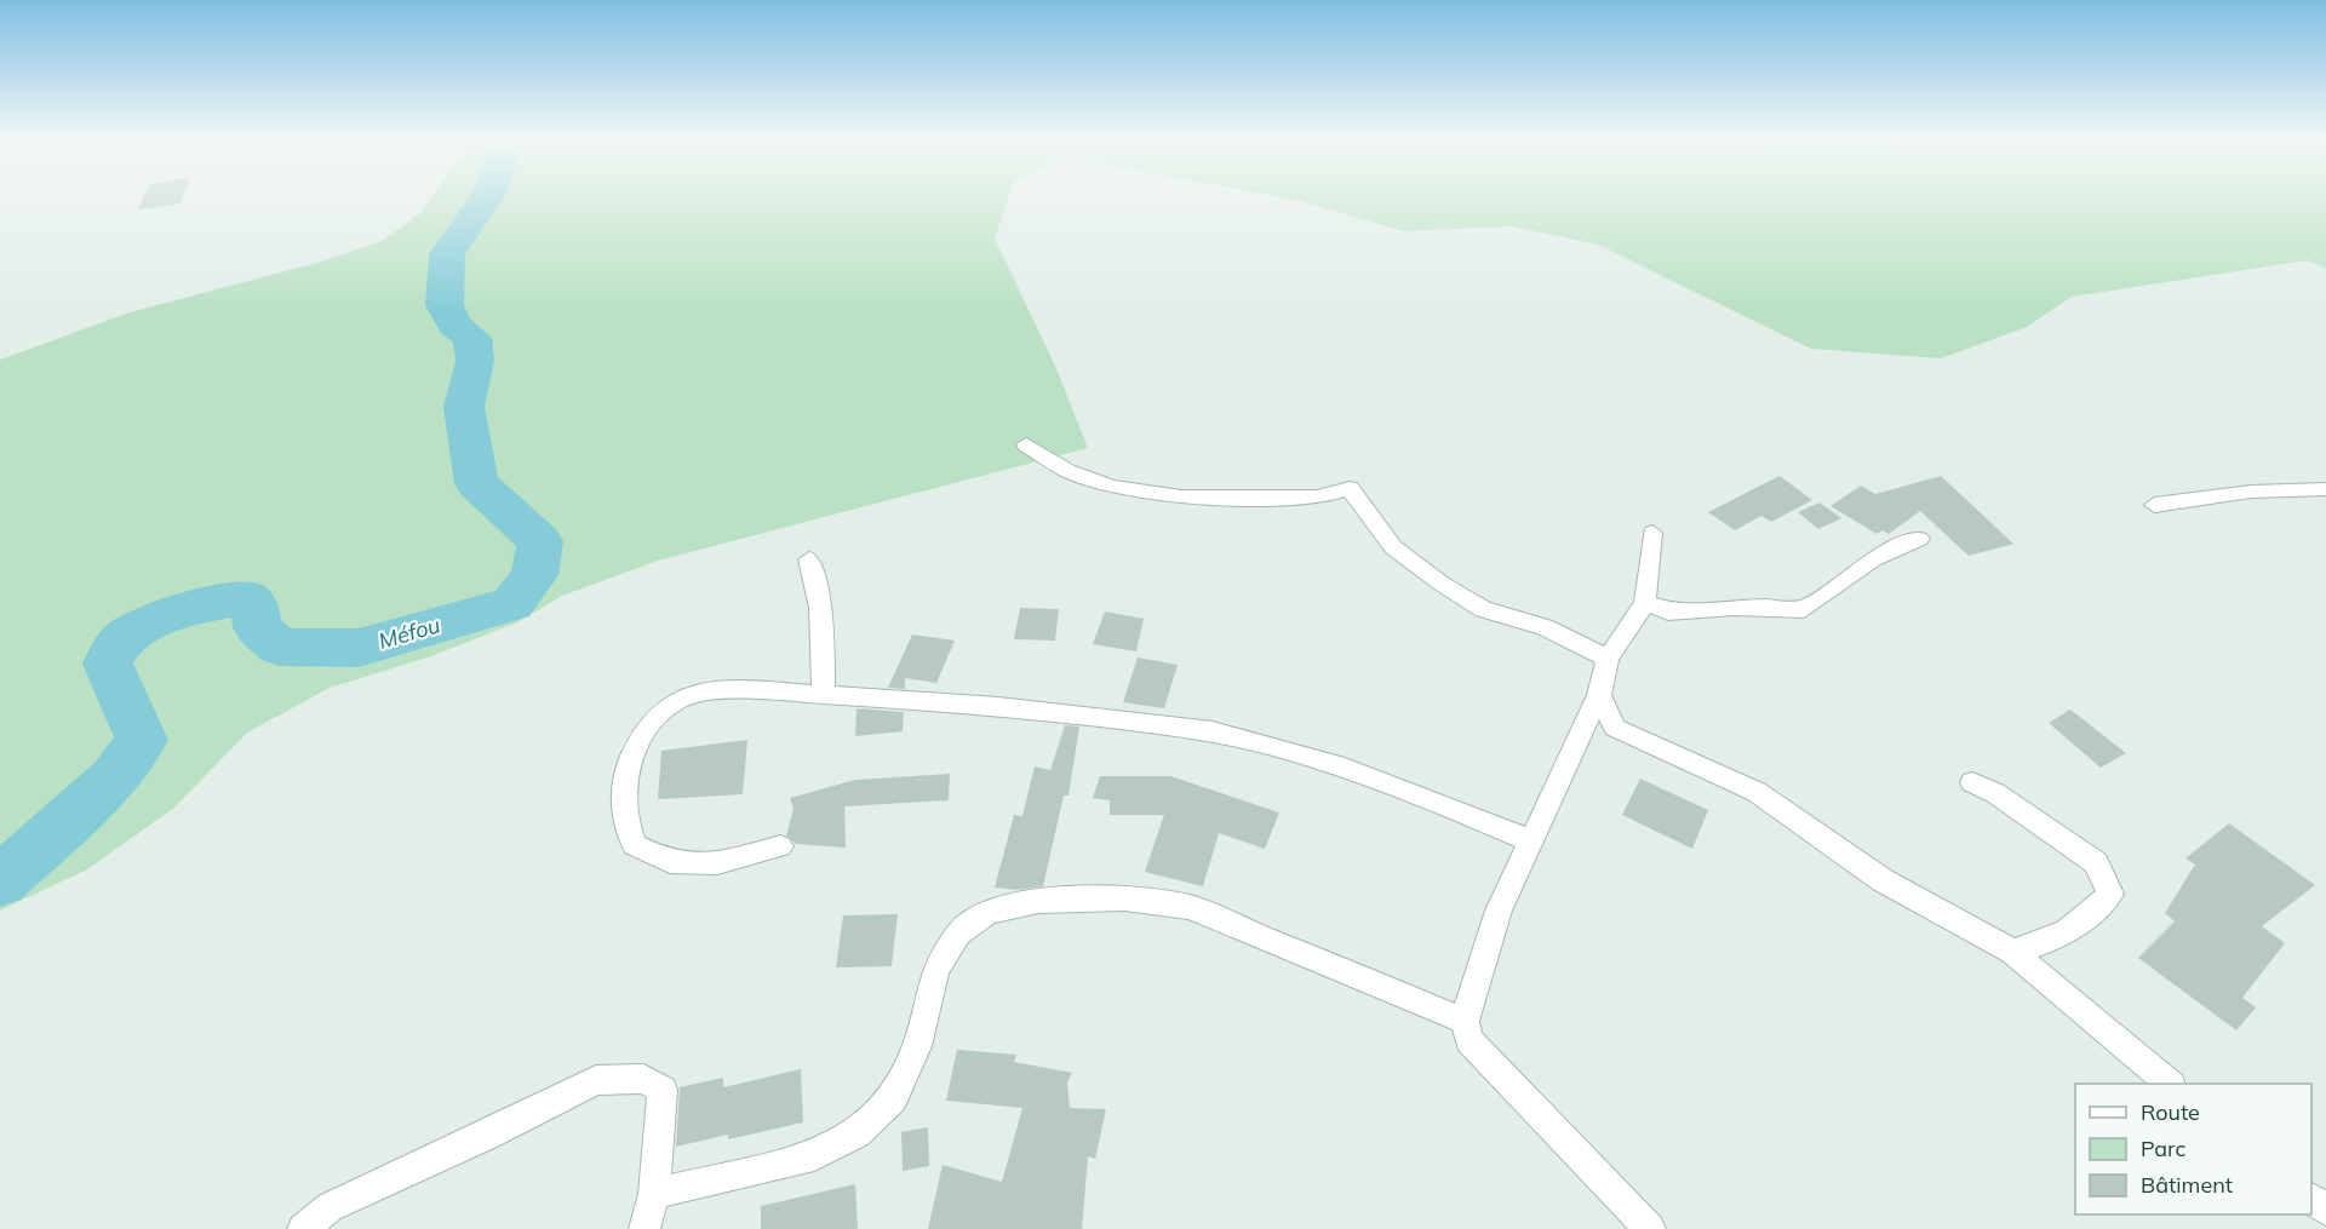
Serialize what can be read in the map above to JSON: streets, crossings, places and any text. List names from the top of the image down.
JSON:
{
  "water": ["Méfou"],
  "legend": ["Route", "Parc", "Bâtiment"]
}
